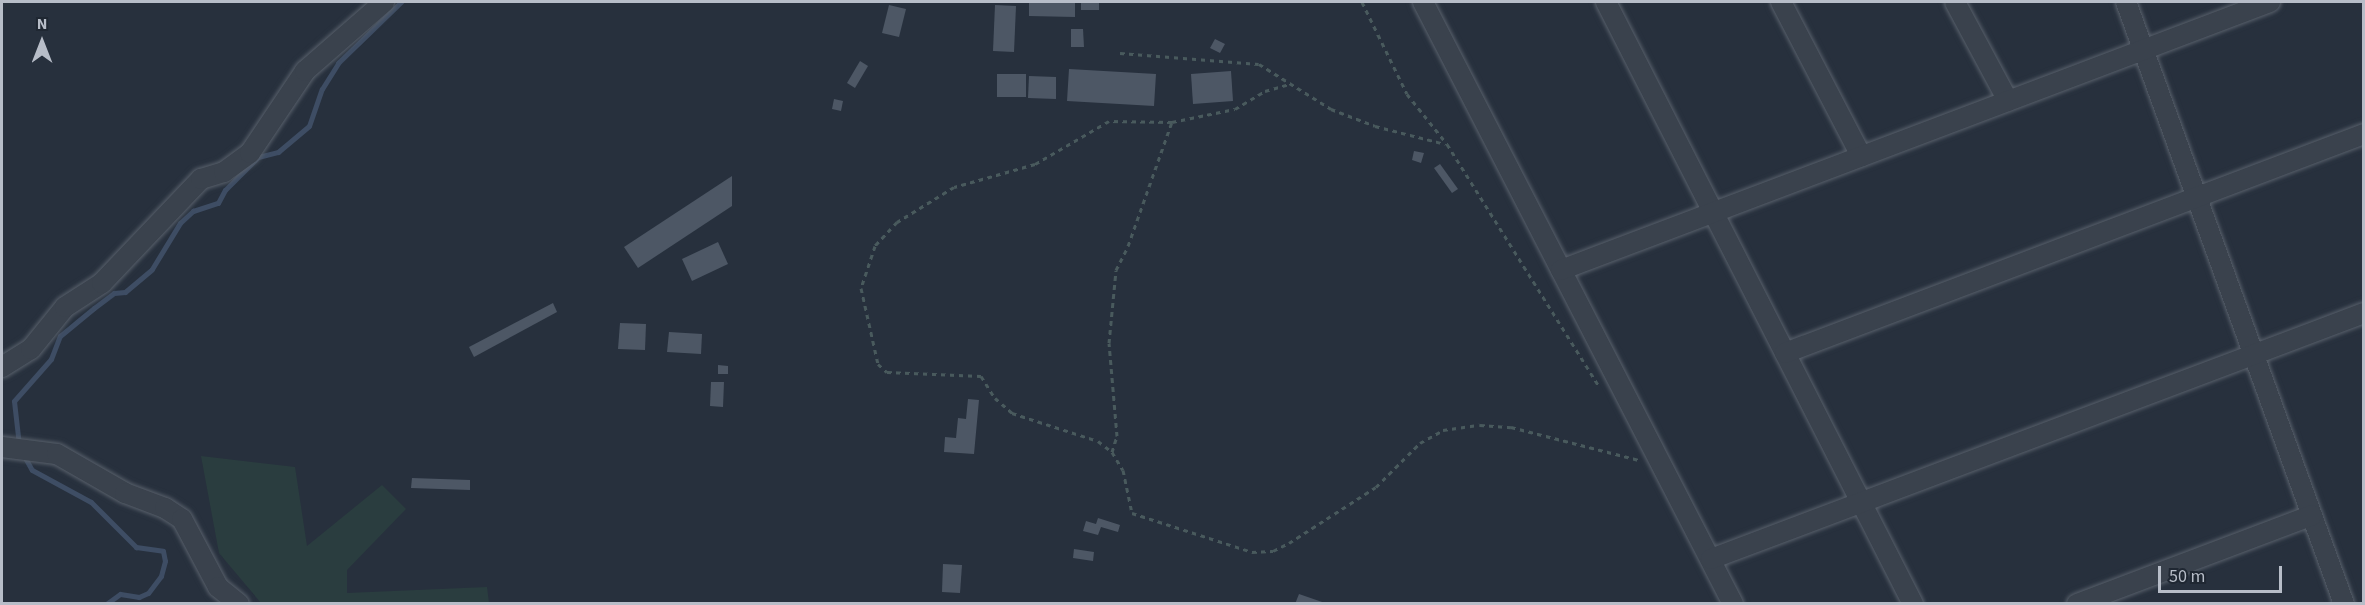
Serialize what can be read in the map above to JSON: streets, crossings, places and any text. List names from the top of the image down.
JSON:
{
  "scale_bar": "50 m",
  "north": "top"
}
